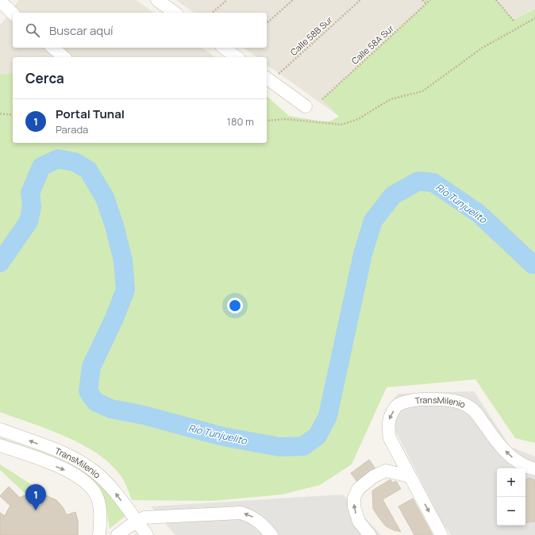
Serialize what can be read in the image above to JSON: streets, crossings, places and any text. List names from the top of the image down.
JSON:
{
  "streets": {
    "street": ["TransMilenio"],
    "path": ["Calle 58B Sur", "Calle 58A Sur"]
  },
  "water": ["Río Tunjuelito"],
  "page": {
    "search": "Buscar aquí",
    "heading": "Cerca",
    "list": [
      {
        "mark": "1",
        "name": "Portal Tunal",
        "note": "Parada",
        "value": "180 m"
      }
    ],
    "map_buttons": ["+", "−"],
    "pins": "1"
  }
}
